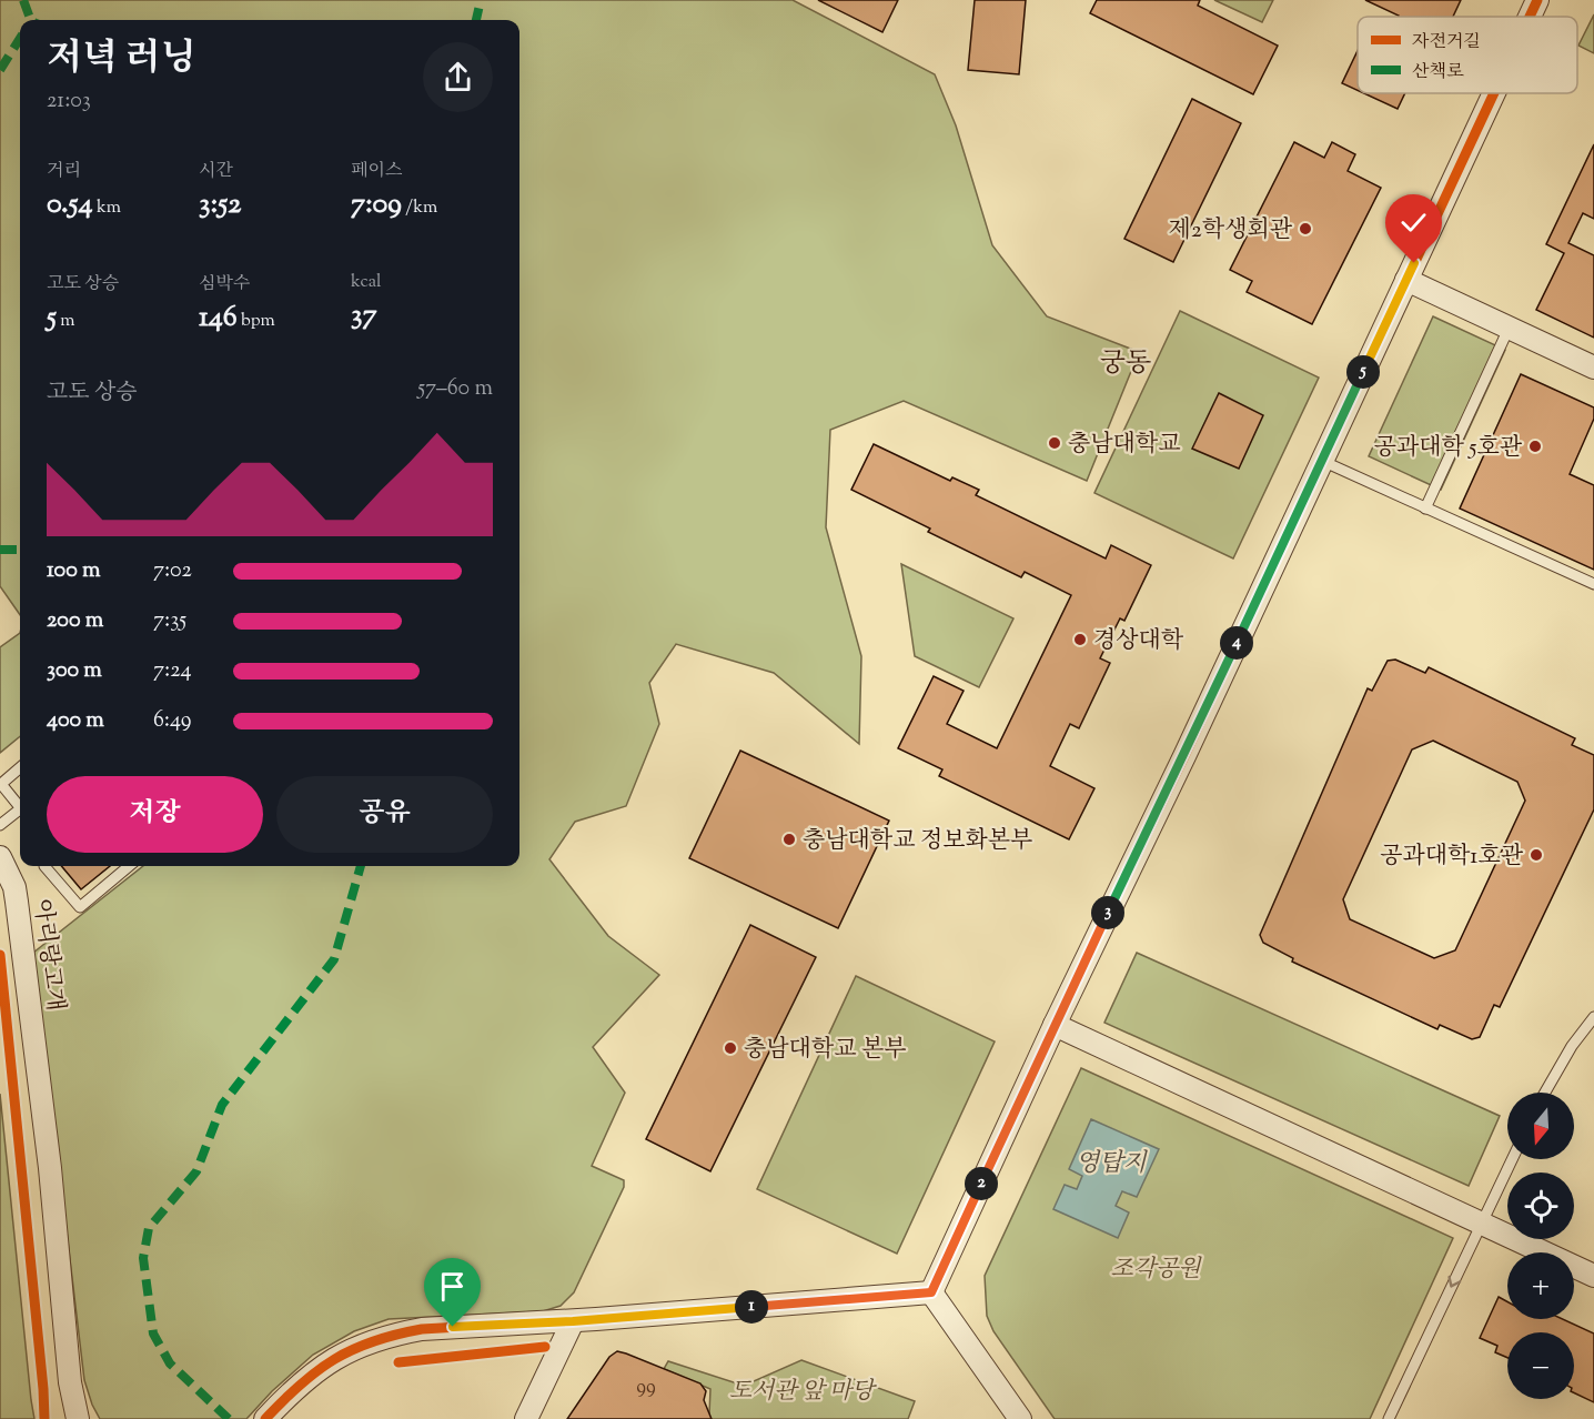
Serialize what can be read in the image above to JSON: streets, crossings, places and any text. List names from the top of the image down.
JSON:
{
  "streets": {
    "street": ["아리랑고개"]
  },
  "districts": ["궁동"],
  "water": ["영탑지"],
  "parks": ["조각공원", "도서관 앞 마당"],
  "places": [
    "제2학생회관",
    "충남대학교",
    "공과대학 5호관",
    "경상대학",
    "충남대학교 정보화본부",
    "공과대학1호관",
    "충남대학교 본부"
  ],
  "house_numbers": ["99"],
  "legend": ["자전거길", "산책로"],
  "north": "bottom",
  "page": {
    "heading": ["저녁 러닝", "21:03"],
    "stats": [
      ["거리", "0.54 km"],
      ["시간", "3:52"],
      ["페이스", "7:09 /km"],
      ["고도 상승", "5 m"],
      ["심박수", "146 bpm"],
      ["kcal", "37"]
    ],
    "pins": [
      "5",
      "4",
      "3",
      "2",
      "1"
    ],
    "chart": ["고도 상승", "57–60 m"],
    "list": [
      {
        "name": "100 m",
        "note": "7:02"
      },
      {
        "name": "200 m",
        "note": "7:35"
      },
      {
        "name": "300 m",
        "note": "7:24"
      },
      {
        "name": "400 m",
        "note": "6:49"
      }
    ],
    "buttons": ["저장", "공유"],
    "map_buttons": ["+", "−"]
  }
}
